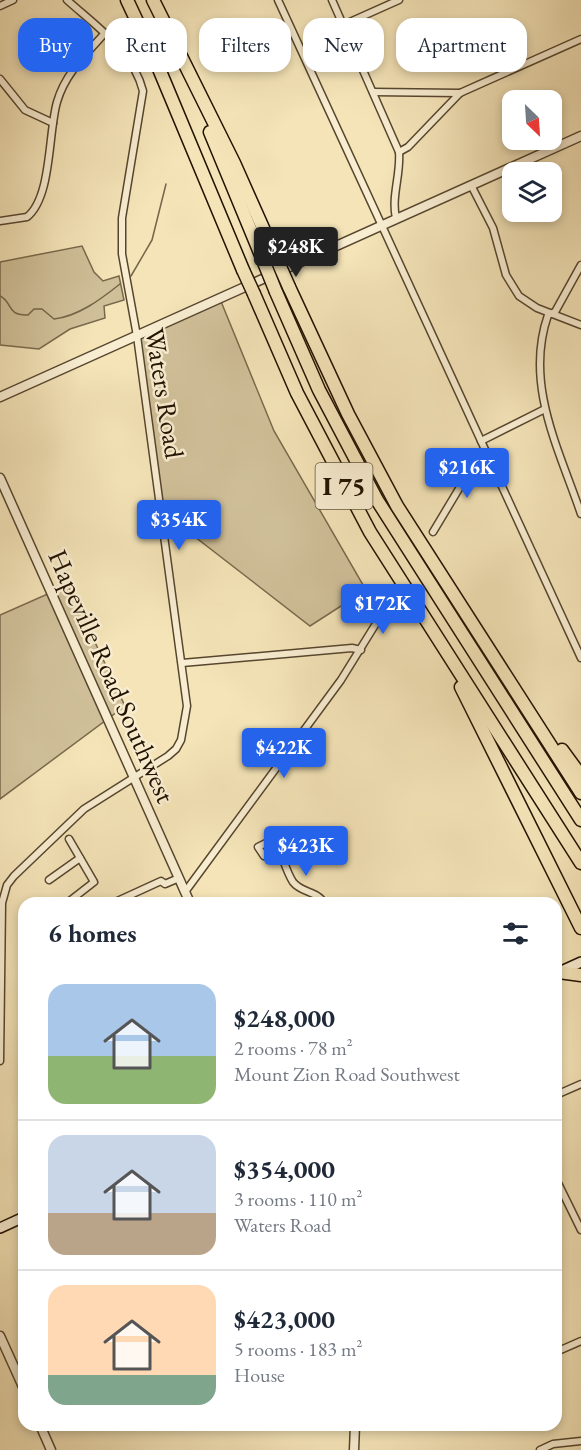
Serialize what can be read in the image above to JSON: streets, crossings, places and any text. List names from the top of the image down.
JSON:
{
  "streets": {
    "highway": ["I 75"],
    "street": ["Waters Road", "Hapeville Road Southwest"]
  },
  "crossings": [
    ["Waters Road", "Hapeville Road Southwest"]
  ],
  "north": "bottom right",
  "page": {
    "chip": [
      "Buy",
      "Rent",
      "Filters",
      "New",
      "Apartment"
    ],
    "price": [
      "$248K",
      "$216K",
      "$354K",
      "$172K",
      "$422K",
      "$423K"
    ],
    "heading": "6 homes",
    "list": [
      {
        "name": "$248,000",
        "note": "2 rooms · 78 m² · Mount Zion Road Southwest"
      },
      {
        "name": "$354,000",
        "note": "3 rooms · 110 m² · Waters Road"
      },
      {
        "name": "$423,000",
        "note": "5 rooms · 183 m² · House"
      }
    ]
  }
}
